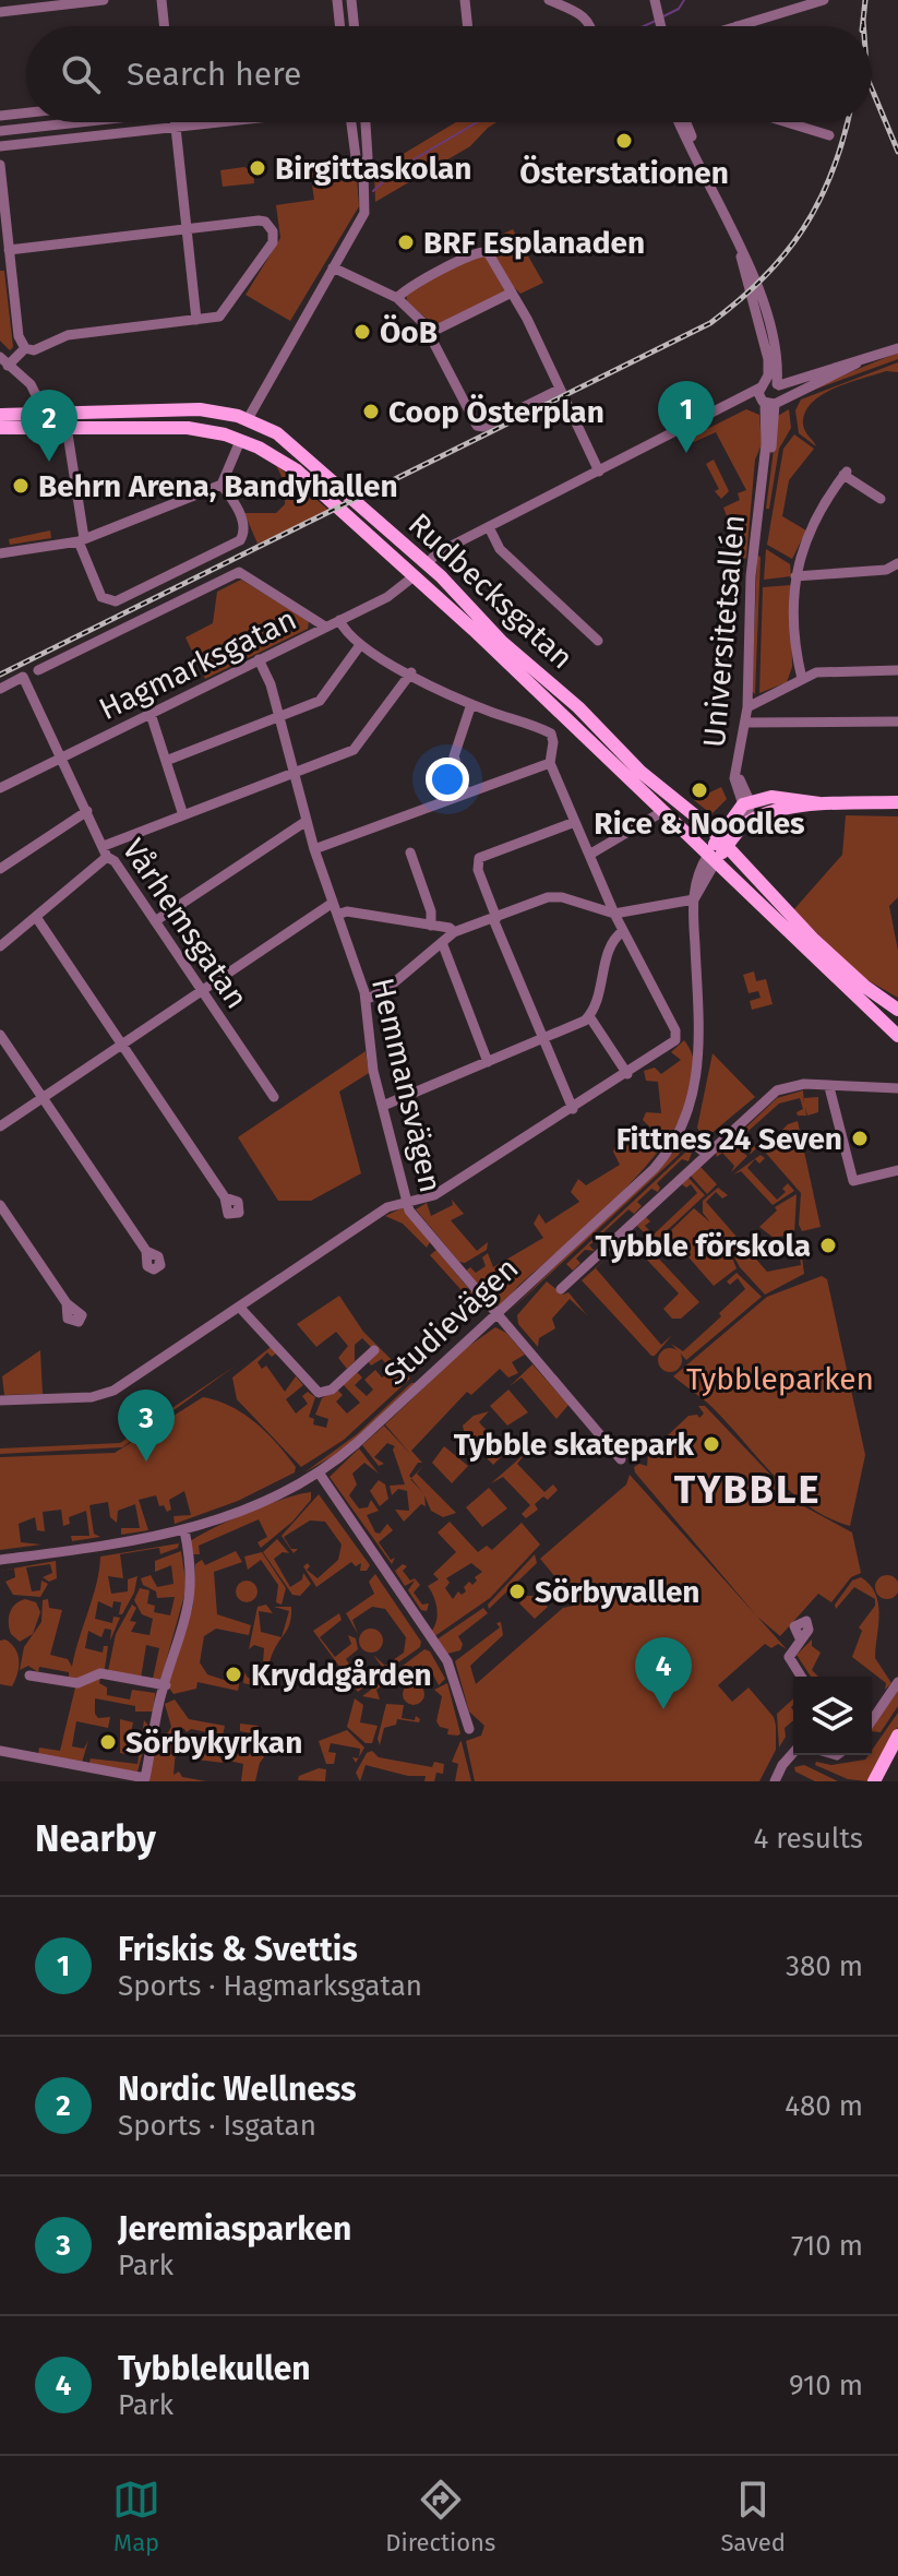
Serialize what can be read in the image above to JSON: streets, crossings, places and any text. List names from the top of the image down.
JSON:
{
  "streets": {
    "main road": ["Rudbecksgatan"],
    "street": [
      "Universitetsallén",
      "Hagmarksgatan",
      "Vårhemsgatan",
      "Hemmansvägen",
      "Studievägen"
    ]
  },
  "crossings": [
    ["Rudbecksgatan", "Hagmarksgatan"],
    ["Rudbecksgatan", "Studievägen"],
    ["Hagmarksgatan", "Vårhemsgatan"],
    ["Hagmarksgatan", "Hemmansvägen"],
    ["Hemmansvägen", "Studievägen"]
  ],
  "districts": ["TYBBLE"],
  "parks": ["Tybbleparken"],
  "places": [
    "Österstationen",
    "Birgittaskolan",
    "BRF Esplanaden",
    "ÖoB",
    "Coop Österplan",
    "Behrn Arena, Bandyhallen",
    "Rice & Noodles",
    "Fittnes 24 Seven",
    "Tybble förskola",
    "Tybble skatepark",
    "Sörbyvallen",
    "Kryddgården",
    "Sörbykyrkan"
  ],
  "page": {
    "search": "Search here",
    "pins": [
      "1",
      "2",
      "3",
      "4"
    ],
    "heading": ["Nearby", "4 results"],
    "list": [
      {
        "mark": "1",
        "name": "Friskis & Svettis",
        "note": "Sports · Hagmarksgatan",
        "value": "380 m"
      },
      {
        "mark": "2",
        "name": "Nordic Wellness",
        "note": "Sports · Isgatan",
        "value": "480 m"
      },
      {
        "mark": "3",
        "name": "Jeremiasparken",
        "note": "Park",
        "value": "710 m"
      },
      {
        "mark": "4",
        "name": "Tybblekullen",
        "note": "Park",
        "value": "910 m"
      }
    ],
    "nav": ["Map", "Directions", "Saved"]
  }
}
